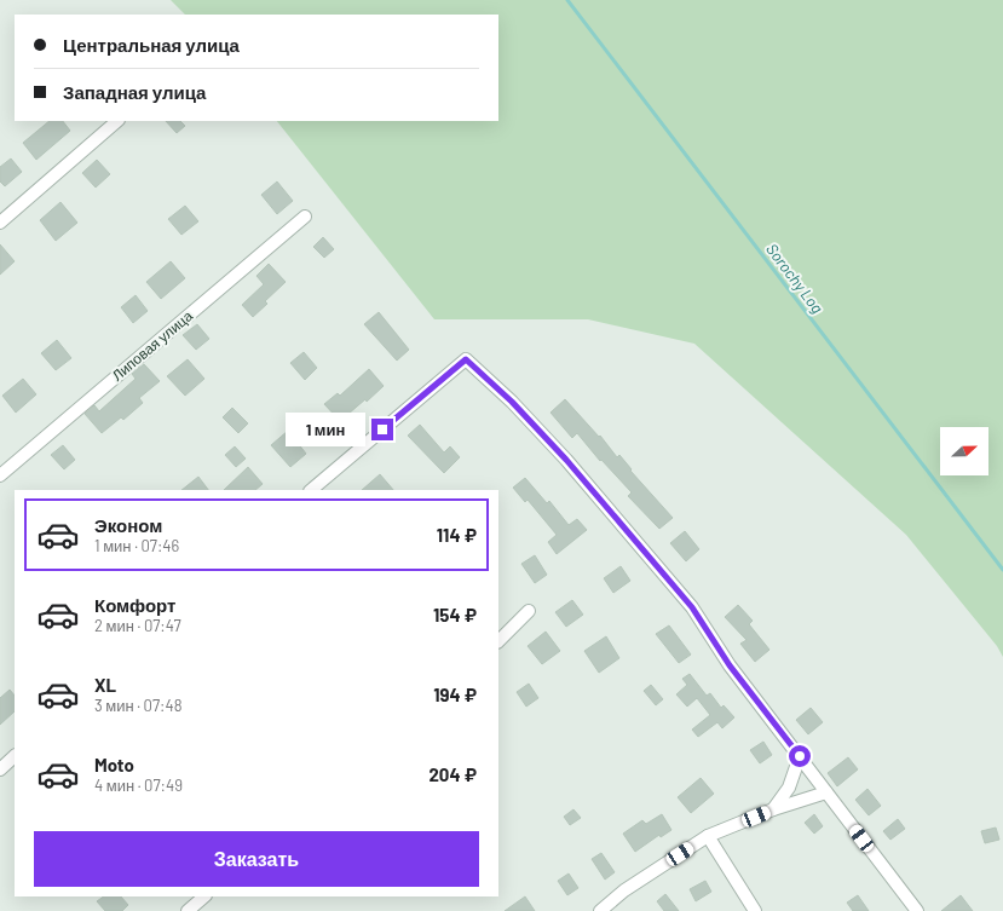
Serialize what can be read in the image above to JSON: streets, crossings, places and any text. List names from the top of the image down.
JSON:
{
  "streets": {
    "street": ["Липовая улица"]
  },
  "water": ["Sorochy Log"],
  "north": "right",
  "page": {
    "banner": ["Центральная улица", "Западная улица"],
    "bubble": "1 мин",
    "list": [
      {
        "name": "Эконом",
        "note": "1 мин · 07:46",
        "value": "114 ₽"
      },
      {
        "name": "Комфорт",
        "note": "2 мин · 07:47",
        "value": "154 ₽"
      },
      {
        "name": "XL",
        "note": "3 мин · 07:48",
        "value": "194 ₽"
      },
      {
        "name": "Moto",
        "note": "4 мин · 07:49",
        "value": "204 ₽"
      }
    ],
    "buttons": "Заказать"
  }
}
